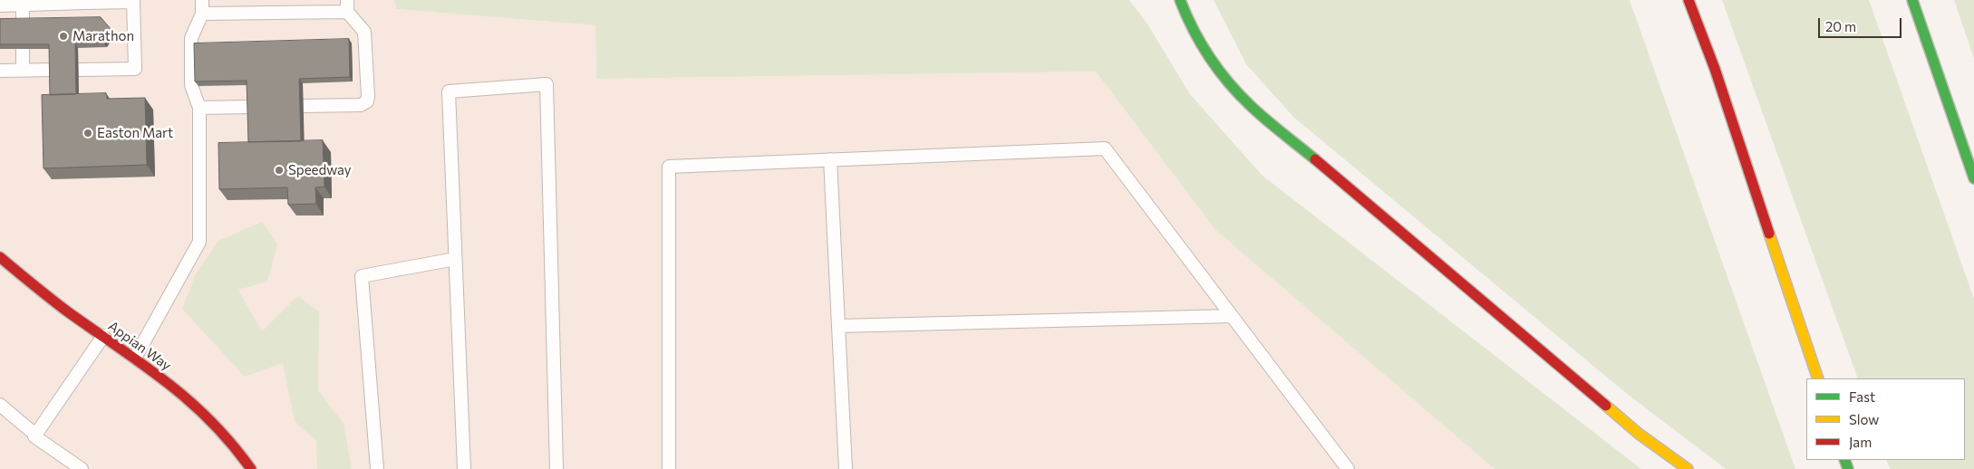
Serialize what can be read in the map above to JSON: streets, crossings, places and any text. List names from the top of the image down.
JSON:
{
  "streets": {
    "main road": ["Appian Way"]
  },
  "places": ["Marathon", "Easton Mart", "Speedway"],
  "legend": ["Fast", "Slow", "Jam"],
  "scale_bar": "20 m"
}
